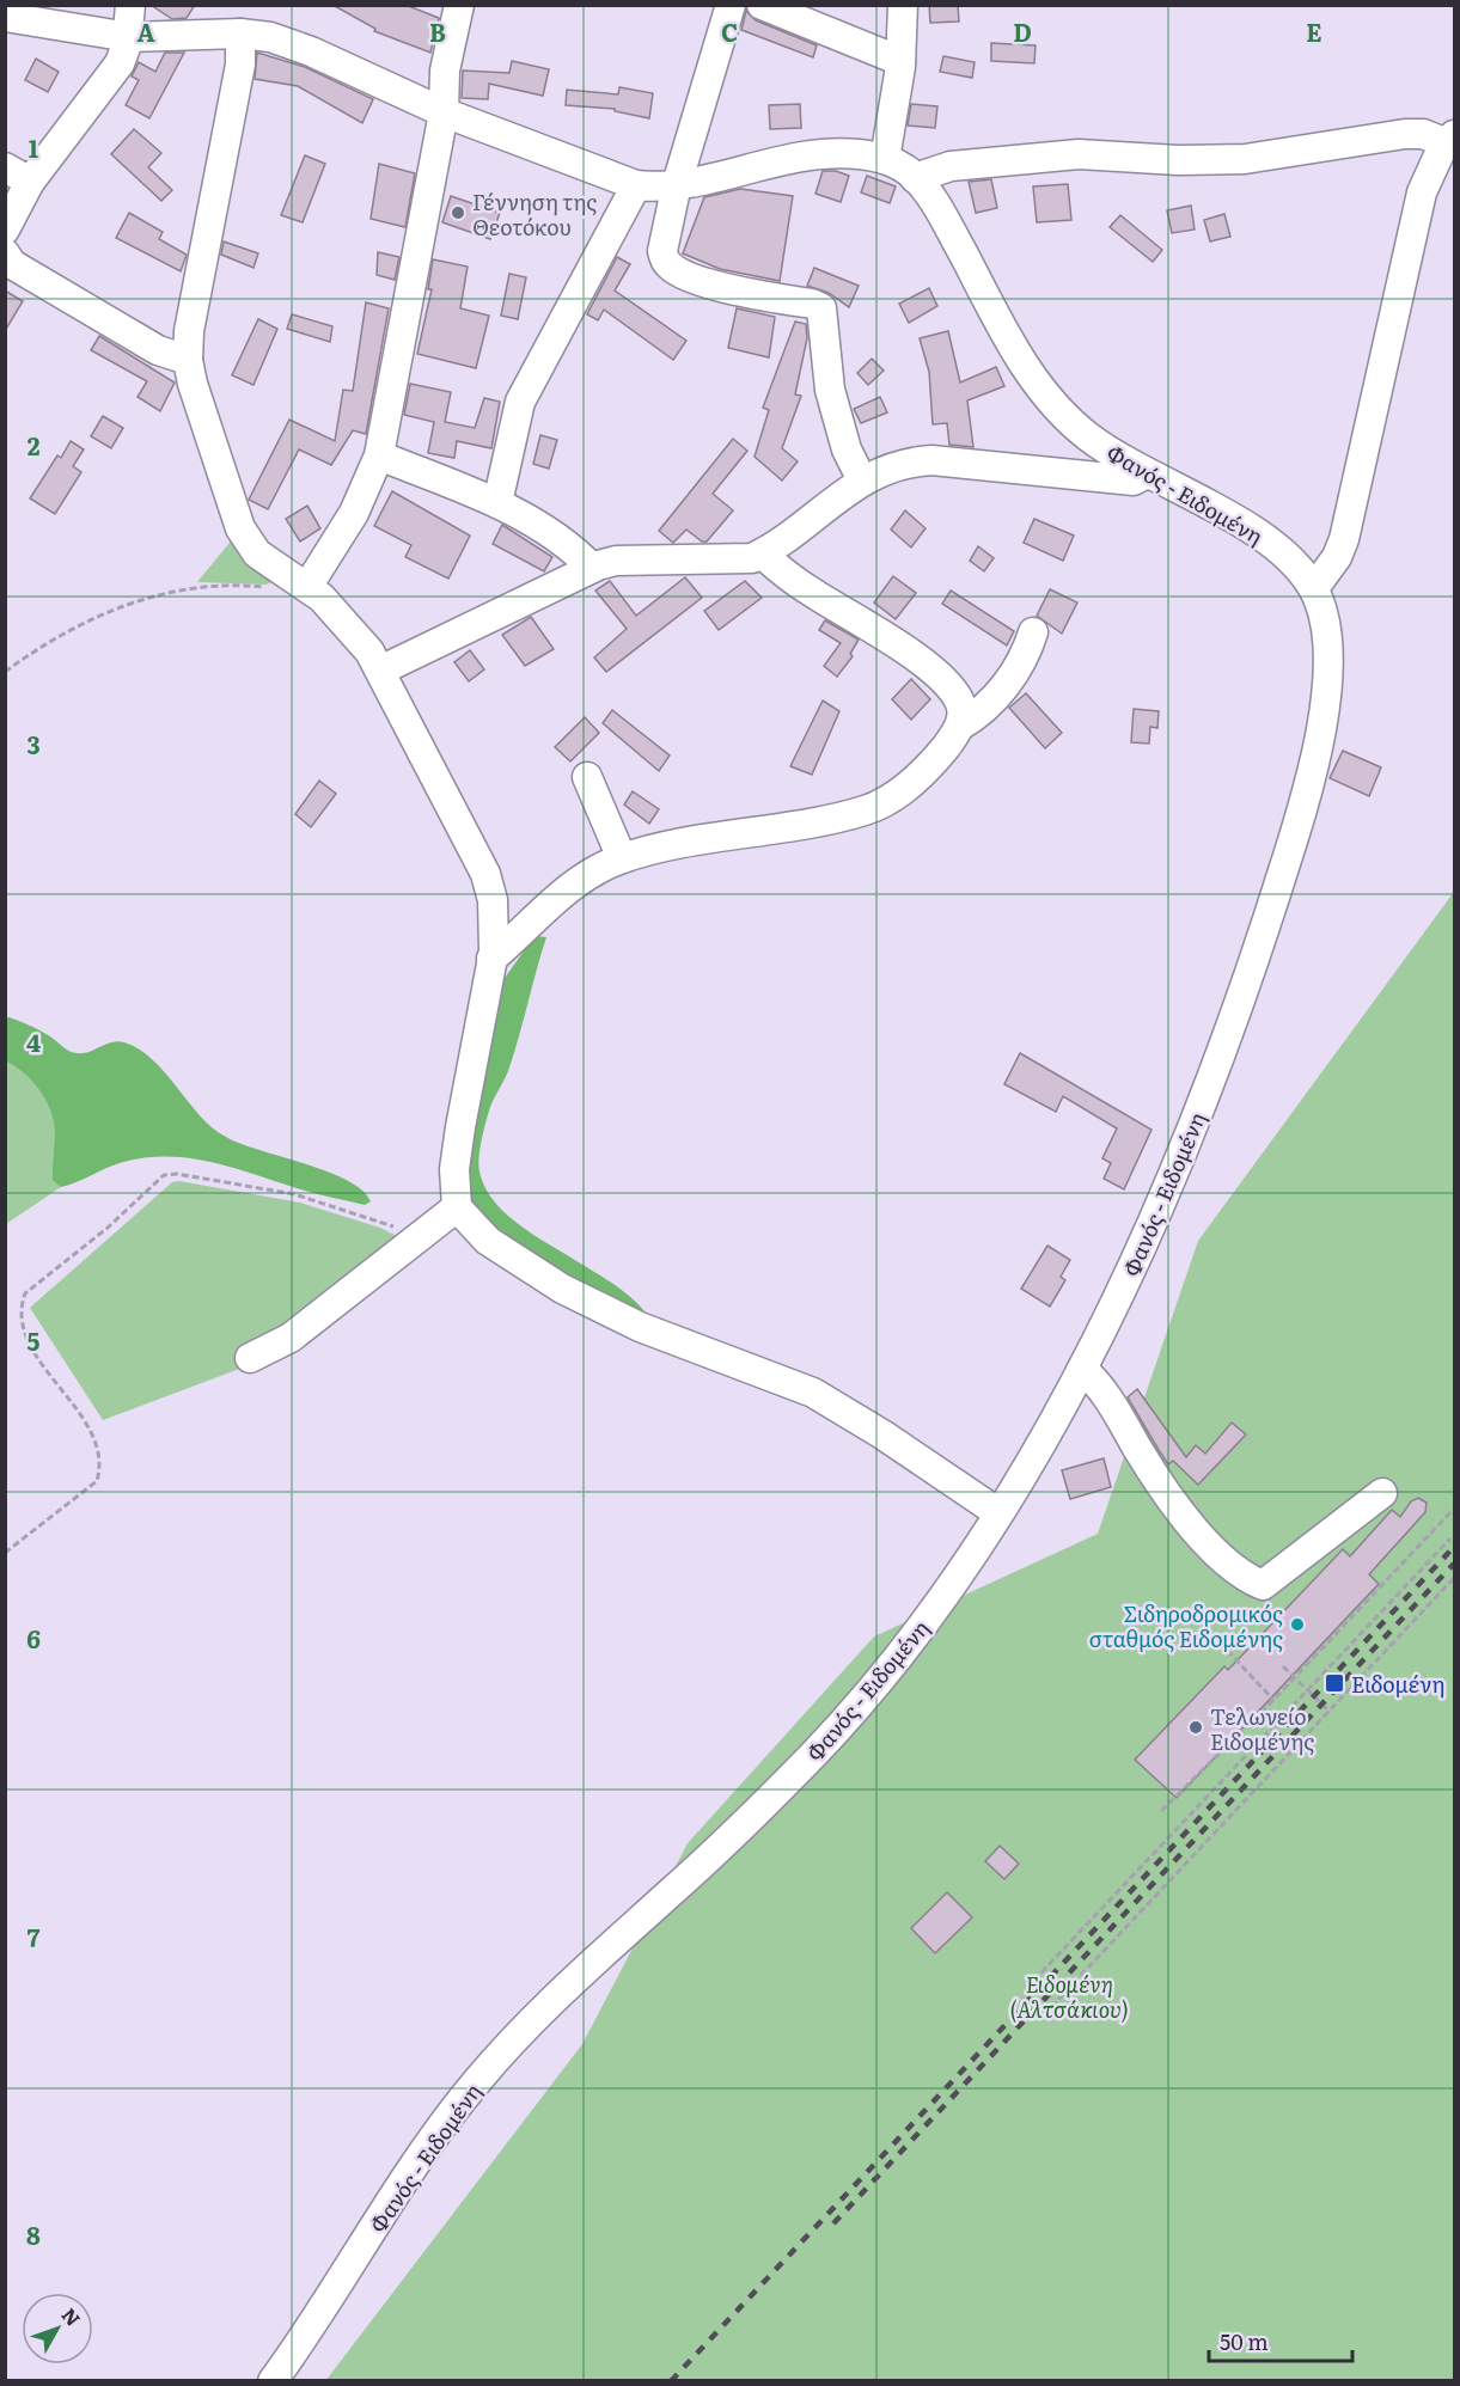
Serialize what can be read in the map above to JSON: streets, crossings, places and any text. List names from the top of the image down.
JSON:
{
  "streets": {
    "street": ["Φανός - Ειδομένη"]
  },
  "parks": ["Ειδομένη (Αλτσάκιου)"],
  "places": {
    "other": ["Γέννηση της Θεοτόκου", "Σιδηροδρομικός σταθμός Ειδομένης", "Τελωνείο Ειδομένης"],
    "transit": ["Ειδομένη"]
  },
  "scale_bar": "50 m",
  "north": "top right",
  "grid": {
    "columns": [
      "A",
      "B",
      "C",
      "D",
      "E"
    ],
    "rows": [
      "1",
      "2",
      "3",
      "4",
      "5",
      "6",
      "7",
      "8"
    ]
  }
}
